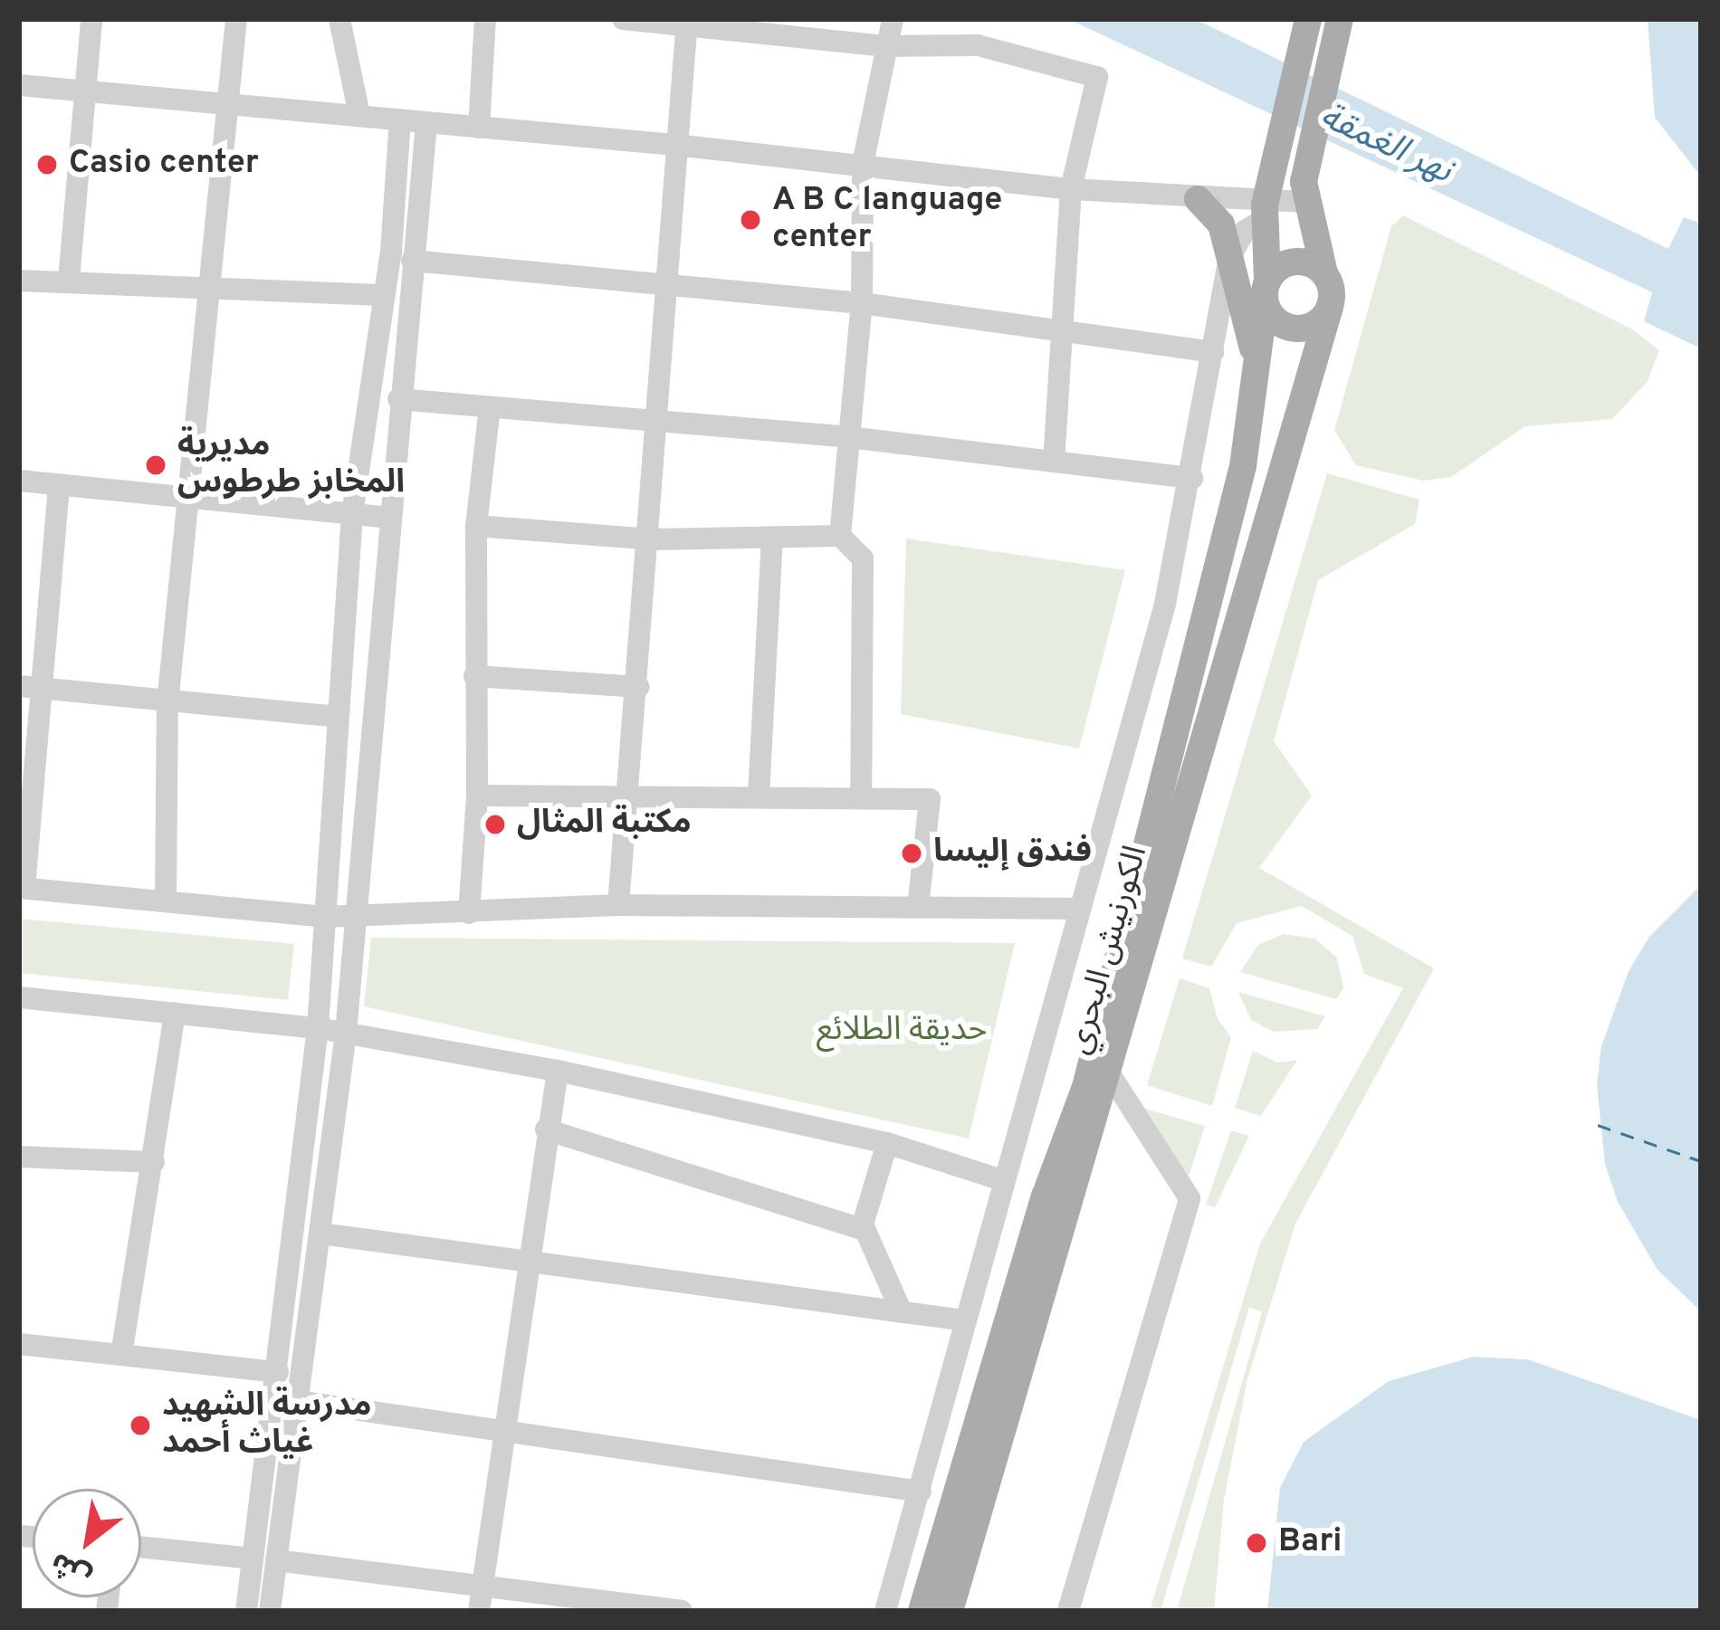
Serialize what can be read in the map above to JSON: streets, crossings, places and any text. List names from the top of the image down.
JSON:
{
  "streets": {
    "main road": ["الكورنيش البحري"]
  },
  "water": ["نهر الغمقة"],
  "parks": ["حديقة الطلائع"],
  "places": [
    "Casio center",
    "A B C language center",
    "مديرية المخابز طرطوس",
    "مكتبة المثال",
    "فندق إليسا",
    "مدرسة الشهيد غياث أحمد",
    "Bari"
  ],
  "north": "bottom left"
}
